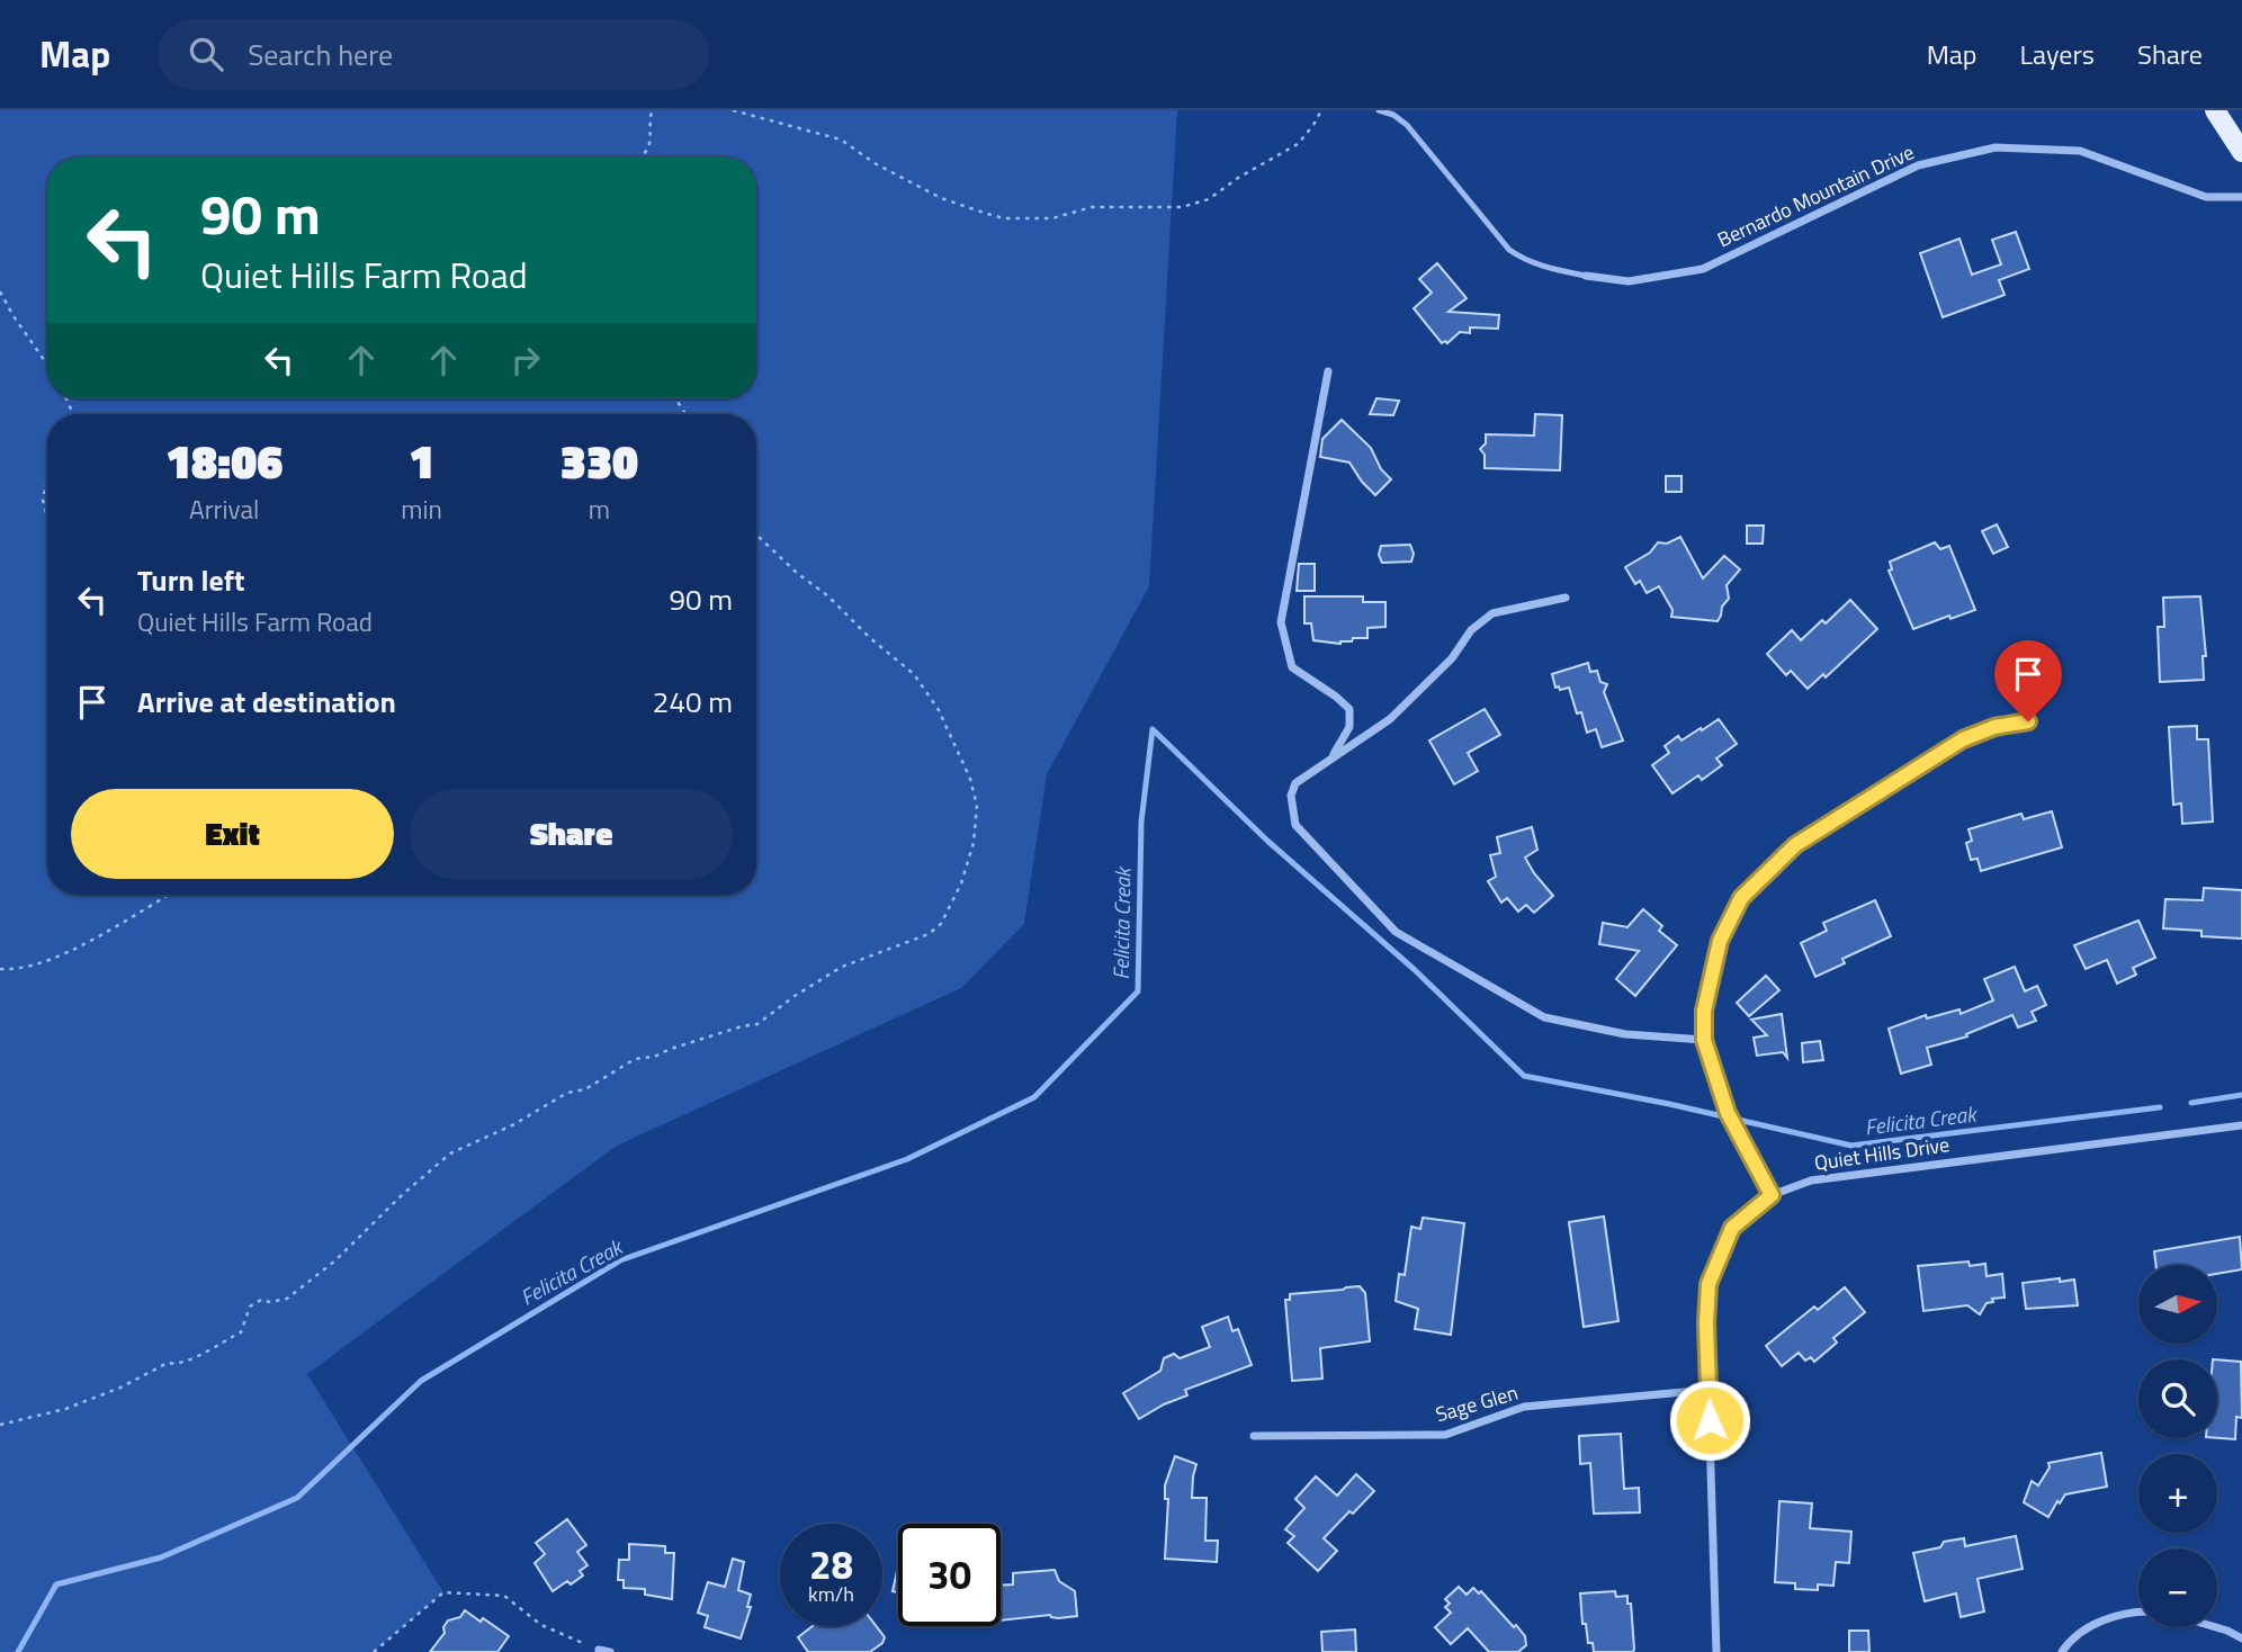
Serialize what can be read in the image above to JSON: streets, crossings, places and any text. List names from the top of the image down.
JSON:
{
  "streets": {
    "street": ["Bernardo Mountain Drive", "Quiet Hills Drive", "Sage Glen"]
  },
  "crossings": [
    ["Quiet Hills Drive", "Sage Glen"]
  ],
  "water": ["Felicita Creak"],
  "north": "right",
  "page": {
    "header": "Map",
    "search": "Search here",
    "nav": ["Map", "Layers", "Share"],
    "turn": ["90 m", "Quiet Hills Farm Road"],
    "eta": [
      "18:06",
      "Arrival",
      "1",
      "min",
      "330",
      "m"
    ],
    "list": [
      {
        "name": "Turn left",
        "note": "Quiet Hills Farm Road",
        "value": "90 m"
      },
      {
        "name": "Arrive at destination",
        "value": "240 m"
      }
    ],
    "buttons": ["Exit", "Share"],
    "map_buttons": ["+", "−"],
    "speed": "28 km/h",
    "limit": "30"
  }
}
